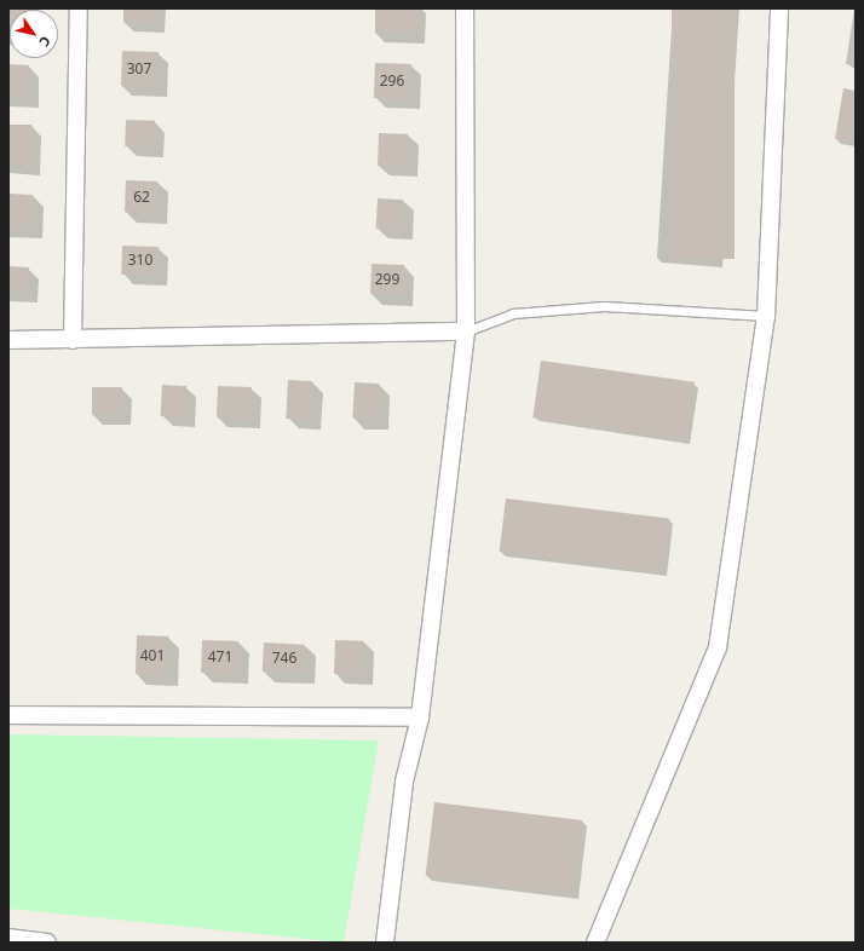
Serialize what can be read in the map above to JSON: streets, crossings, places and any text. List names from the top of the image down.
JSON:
{
  "house_numbers": [
    "307",
    "296",
    "62",
    "310",
    "299",
    "401",
    "471",
    "746"
  ],
  "north": "bottom right"
}
